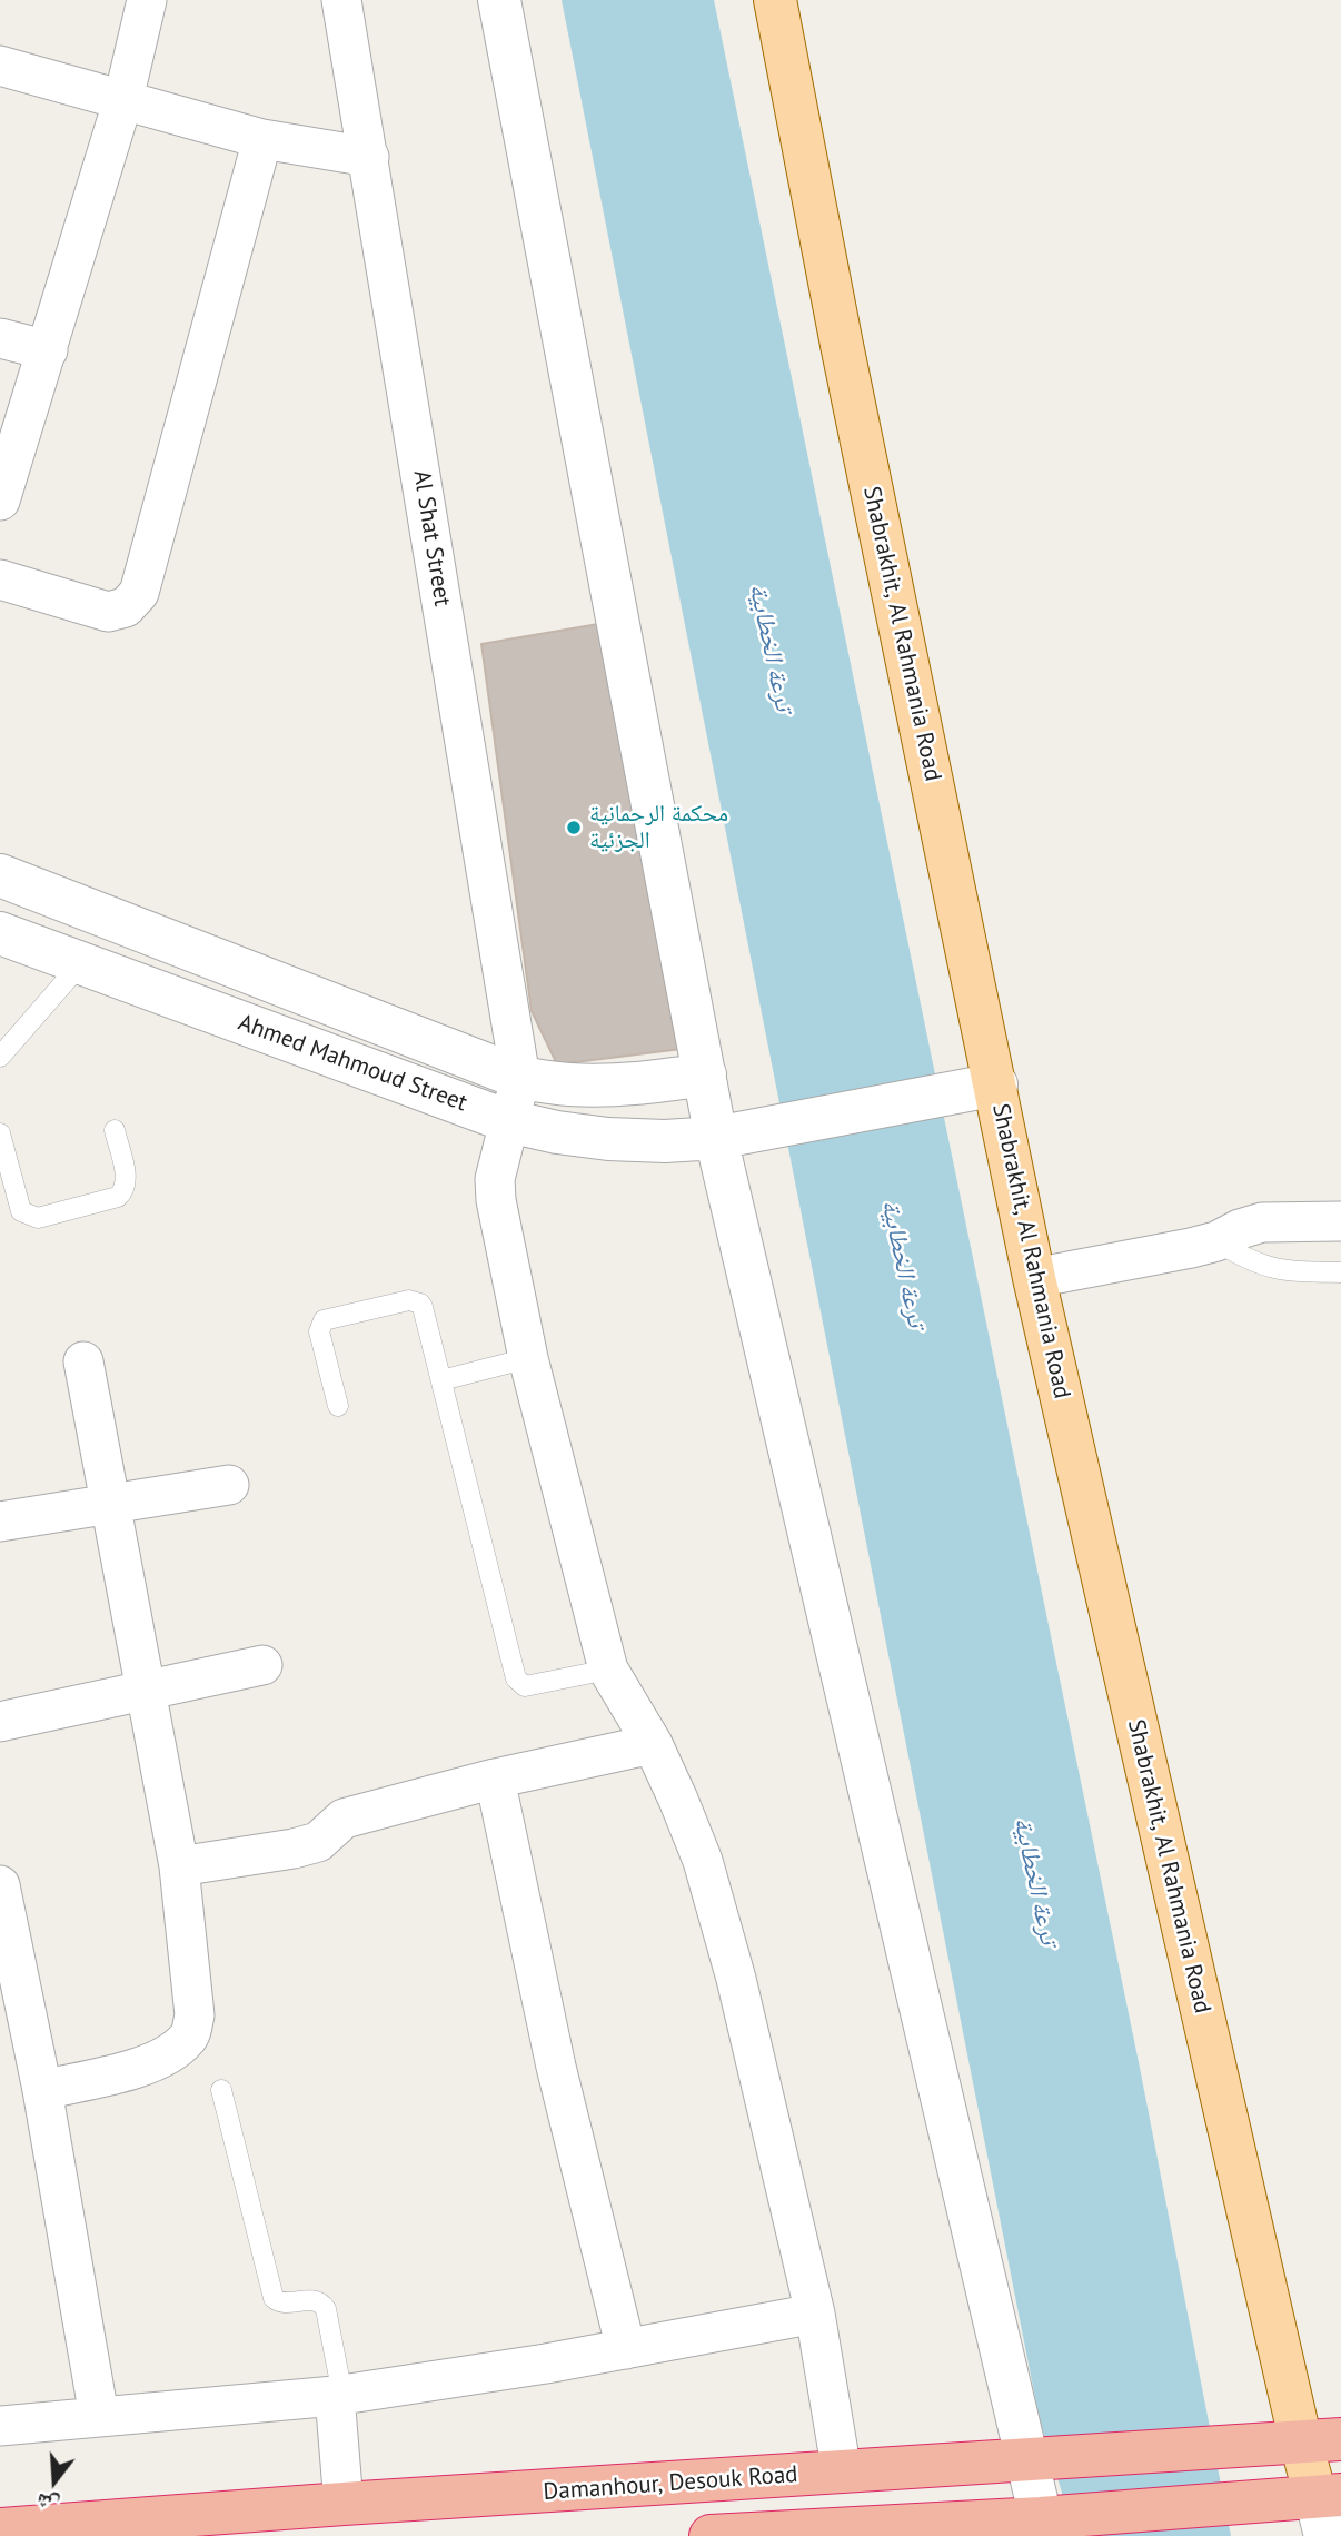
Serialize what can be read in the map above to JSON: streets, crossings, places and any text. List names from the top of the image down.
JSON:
{
  "streets": {
    "highway": ["Damanhour, Desouk Road"],
    "main road": ["Shabrakhit, Al Rahmania Road"],
    "street": ["Al Shat Street", "Ahmed Mahmoud Street"]
  },
  "crossings": [
    ["Al Shat Street", "Ahmed Mahmoud Street"],
    ["Shabrakhit, Al Rahmania Road", "Ahmed Mahmoud Street"],
    ["Shabrakhit, Al Rahmania Road", "Damanhour, Desouk Road"]
  ],
  "water": ["ترعة الخطابية"],
  "places": ["محكمة الرحمانية الجزئية"],
  "north": "bottom"
}
